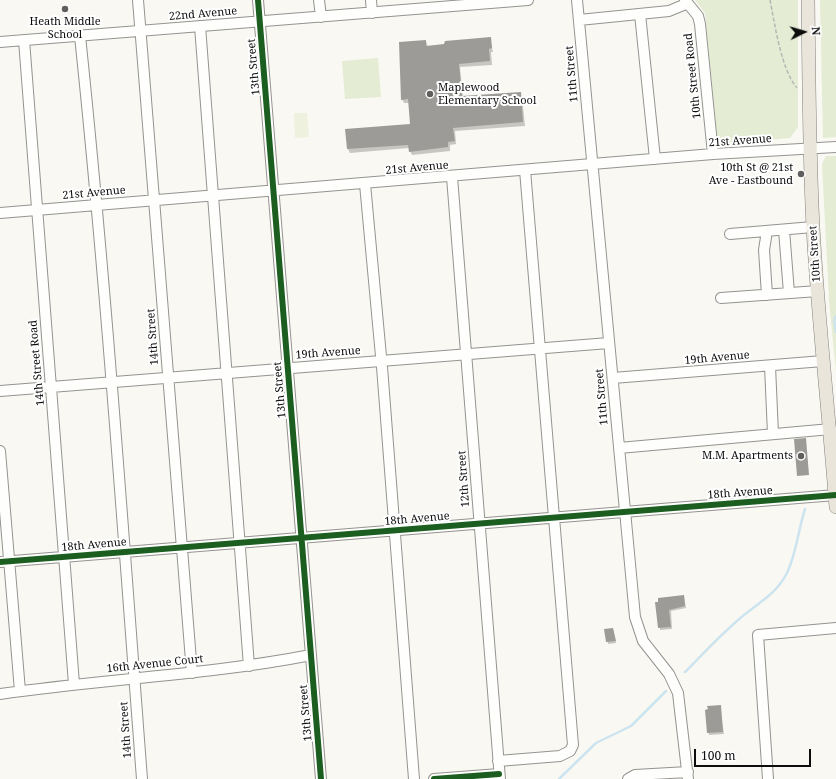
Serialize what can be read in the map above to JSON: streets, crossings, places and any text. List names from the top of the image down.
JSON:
{
  "streets": {
    "main road": ["10th Street"],
    "street": [
      "22nd Avenue",
      "13th Street",
      "11th Street",
      "10th Street Road",
      "21st Avenue",
      "14th Street",
      "19th Avenue",
      "14th Street Road",
      "12th Street",
      "18th Avenue",
      "16th Avenue Court"
    ]
  },
  "crossings": [
    ["22nd Avenue", "13th Street"],
    ["22nd Avenue", "14th Street"],
    ["22nd Avenue", "14th Street Road"],
    ["13th Street", "21st Avenue"],
    ["13th Street", "19th Avenue"],
    ["13th Street", "18th Avenue"],
    ["13th Street", "16th Avenue Court"],
    ["11th Street", "21st Avenue"],
    ["11th Street", "19th Avenue"],
    ["11th Street", "18th Avenue"],
    ["10th Street Road", "21st Avenue"],
    ["21st Avenue", "10th Street"],
    ["21st Avenue", "14th Street"],
    ["21st Avenue", "14th Street Road"],
    ["21st Avenue", "12th Street"],
    ["10th Street", "19th Avenue"],
    ["10th Street", "18th Avenue"],
    ["14th Street", "19th Avenue"],
    ["14th Street", "18th Avenue"],
    ["14th Street", "16th Avenue Court"],
    ["19th Avenue", "14th Street Road"],
    ["19th Avenue", "12th Street"],
    ["14th Street Road", "18th Avenue"],
    ["14th Street Road", "16th Avenue Court"],
    ["12th Street", "18th Avenue"]
  ],
  "places": [
    "Heath Middle School",
    "Maplewood Elementary School",
    "10th St @ 21st Ave - Eastbound",
    "M.M. Apartments"
  ],
  "scale_bar": "100 m",
  "north": "right"
}
